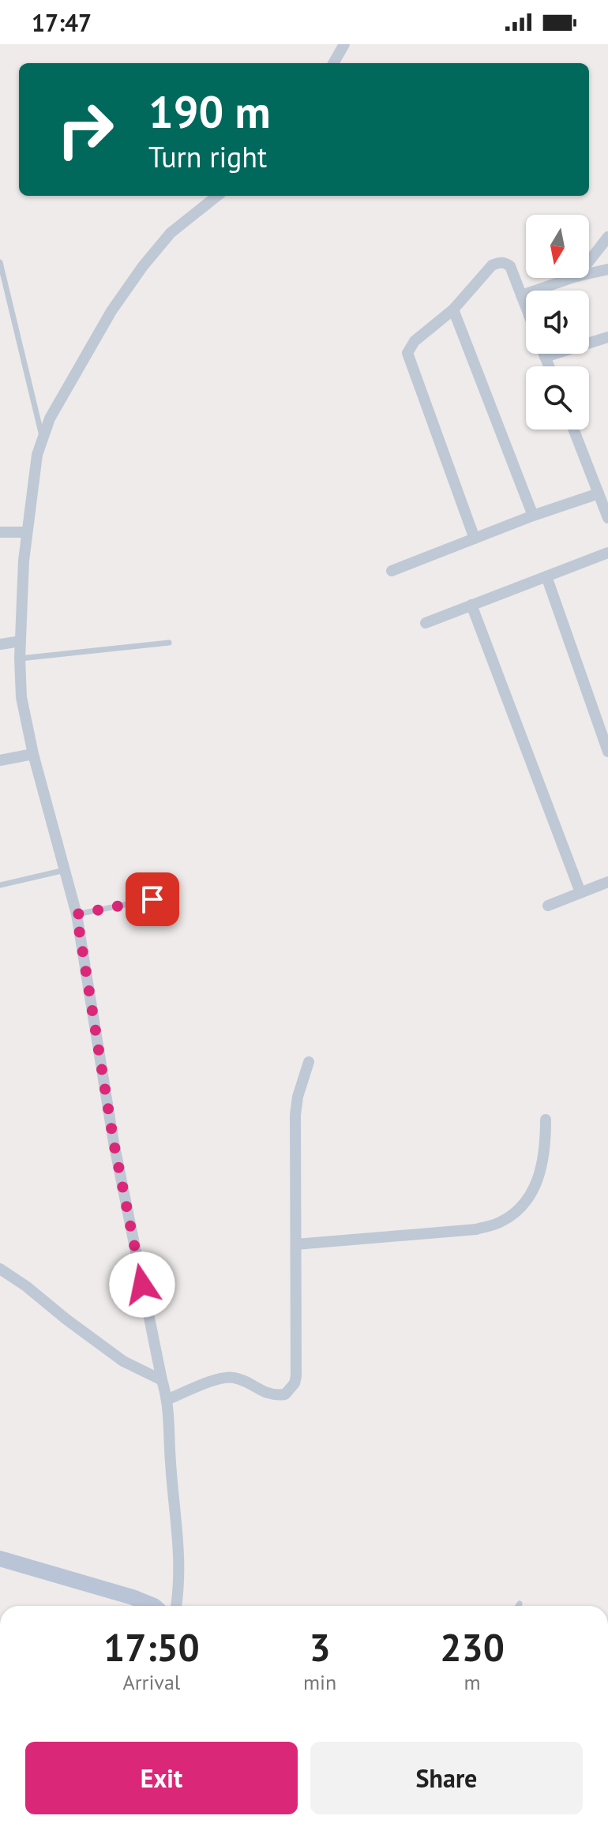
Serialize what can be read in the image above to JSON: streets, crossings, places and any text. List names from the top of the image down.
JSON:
{
  "north": "bottom",
  "page": {
    "status": "17:47",
    "turn": ["190 m", "Turn right"],
    "eta": [
      "17:50",
      "Arrival",
      "3",
      "min",
      "230",
      "m"
    ],
    "buttons": ["Exit", "Share"]
  }
}
